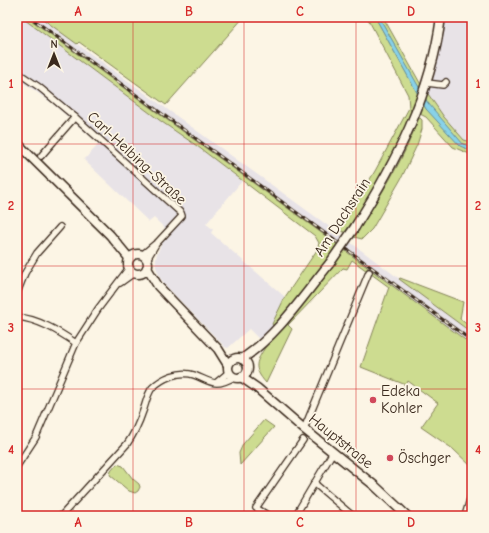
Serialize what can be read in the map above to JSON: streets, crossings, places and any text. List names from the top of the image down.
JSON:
{
  "streets": {
    "main road": ["Am Dachsrain", "Hauptstraße"],
    "street": ["Carl-Helbing-Straße"]
  },
  "crossings": [
    ["Carl-Helbing-Straße", "Hauptstraße"],
    ["Am Dachsrain", "Hauptstraße"]
  ],
  "places": ["Edeka Kohler", "Öschger"],
  "north": "top",
  "grid": {
    "columns": [
      "A",
      "B",
      "C",
      "D"
    ],
    "rows": [
      "1",
      "2",
      "3",
      "4"
    ]
  }
}
